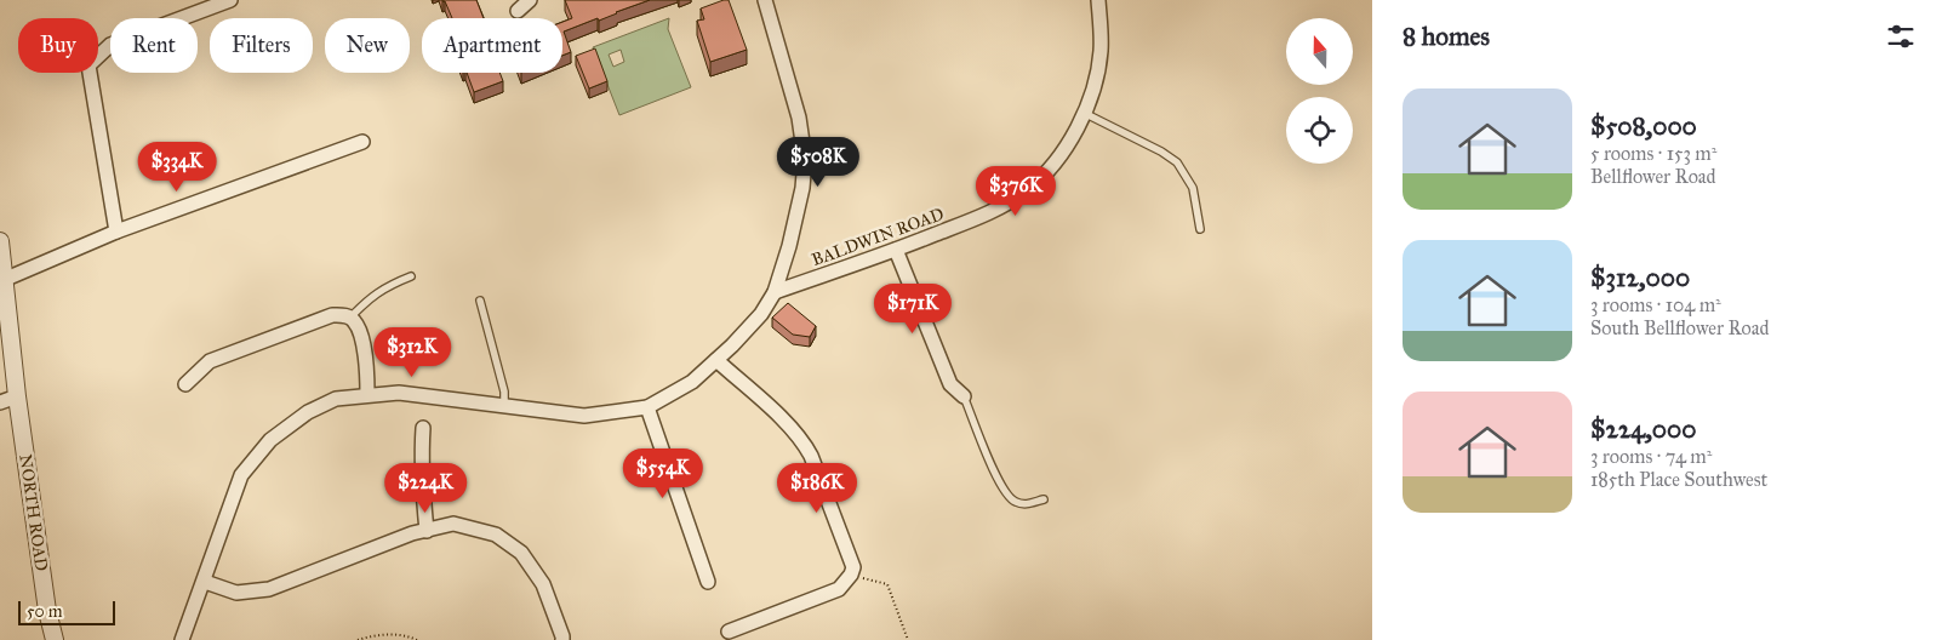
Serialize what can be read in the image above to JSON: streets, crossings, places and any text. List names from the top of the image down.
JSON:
{
  "streets": {
    "street": ["BALDWIN ROAD", "NORTH ROAD"]
  },
  "scale_bar": "50 m",
  "north": "top",
  "page": {
    "heading": "8 homes",
    "chip": [
      "Buy",
      "Rent",
      "Filters",
      "New",
      "Apartment"
    ],
    "list": [
      {
        "name": "$508,000",
        "note": "5 rooms · 153 m² · Bellflower Road"
      },
      {
        "name": "$312,000",
        "note": "3 rooms · 104 m² · South Bellflower Road"
      },
      {
        "name": "$224,000",
        "note": "3 rooms · 74 m² · 185th Place Southwest"
      }
    ],
    "price": [
      "$508K",
      "$334K",
      "$376K",
      "$171K",
      "$312K",
      "$554K",
      "$224K",
      "$186K"
    ],
    "scale": "50 m"
  }
}
